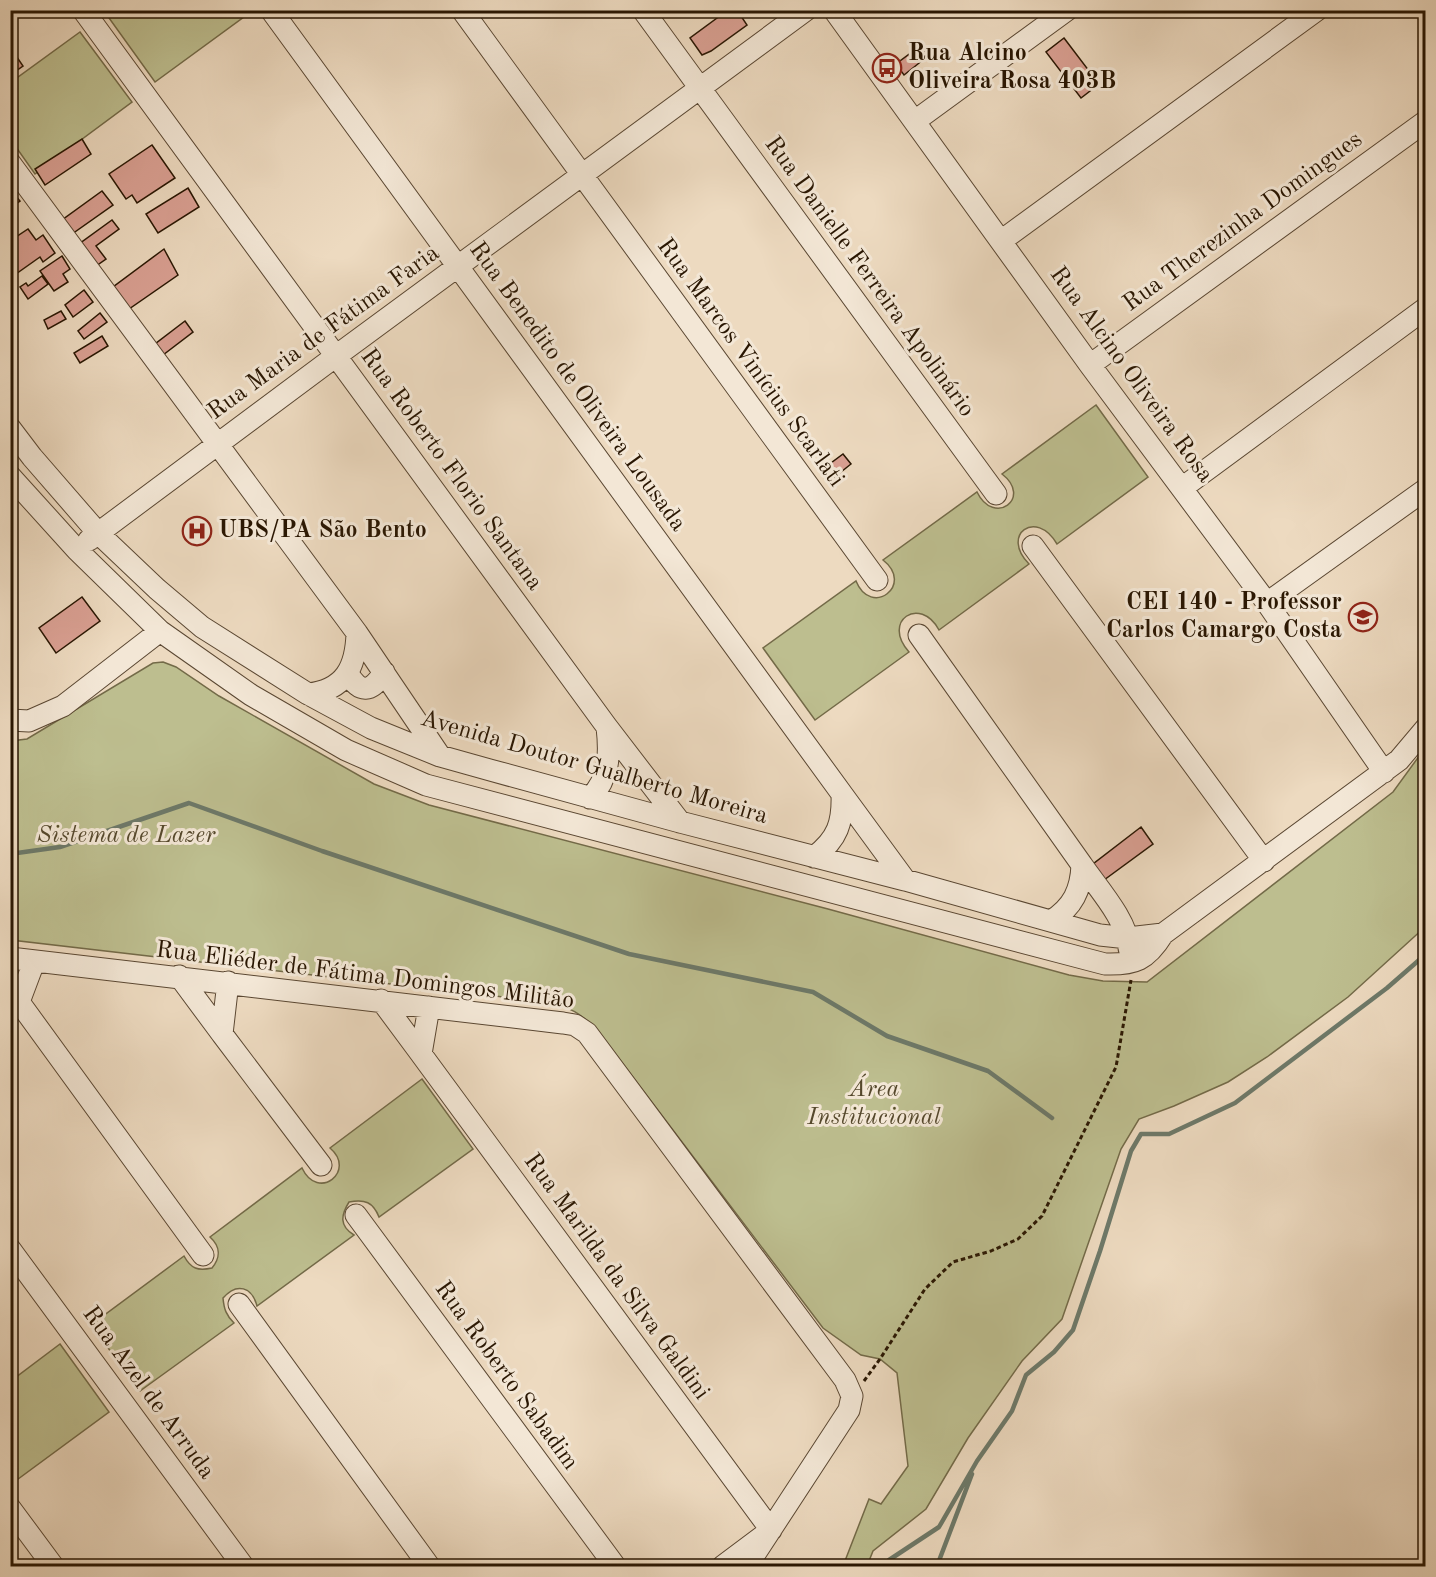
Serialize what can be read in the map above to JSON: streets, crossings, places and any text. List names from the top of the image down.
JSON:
{
  "streets": {
    "street": [
      "Rua Therezinha Domingues",
      "Rua Danielle Ferreira Apolinário",
      "Rua Maria de Fátima Faria",
      "Rua Marcos Vinícius Scarlati",
      "Rua Alcino Oliveira Rosa",
      "Rua Benedito de Oliveira Lousada",
      "Rua Roberto Florio Santana",
      "Avenida Doutor Gualberto Moreira",
      "Rua Eliéder de Fátima Domingos Militão",
      "Rua Marilda da Silva Galdini",
      "Rua Roberto Sabadim",
      "Rua Azel de Arruda"
    ]
  },
  "crossings": [
    ["Rua Therezinha Domingues", "Rua Alcino Oliveira Rosa"],
    ["Rua Danielle Ferreira Apolinário", "Rua Maria de Fátima Faria"],
    ["Rua Maria de Fátima Faria", "Rua Marcos Vinícius Scarlati"],
    ["Rua Maria de Fátima Faria", "Rua Benedito de Oliveira Lousada"],
    ["Rua Maria de Fátima Faria", "Rua Roberto Florio Santana"],
    ["Rua Maria de Fátima Faria", "Avenida Doutor Gualberto Moreira"],
    ["Rua Benedito de Oliveira Lousada", "Avenida Doutor Gualberto Moreira"],
    ["Rua Roberto Florio Santana", "Avenida Doutor Gualberto Moreira"],
    ["Rua Eliéder de Fátima Domingos Militão", "Rua Marilda da Silva Galdini"]
  ],
  "parks": ["Sistema de Lazer", "Área Institucional"],
  "places": {
    "bus stop": ["Rua Alcino Oliveira Rosa 403B"],
    "hospital": ["UBS/PA São Bento"],
    "school or university": ["CEI 140 - Professor Carlos Camargo Costa"]
  }
}
